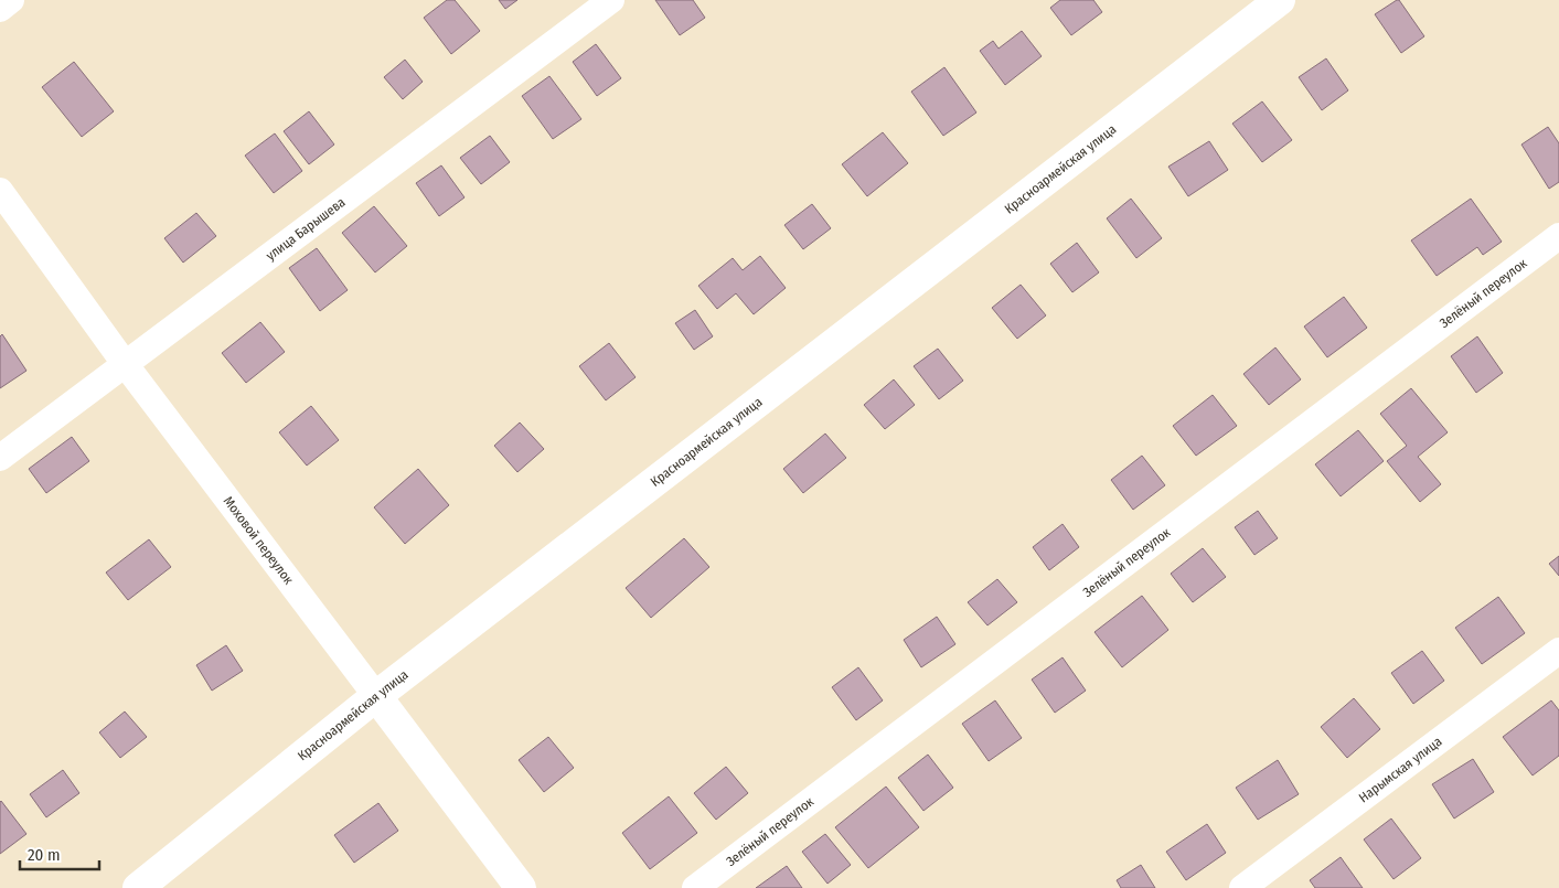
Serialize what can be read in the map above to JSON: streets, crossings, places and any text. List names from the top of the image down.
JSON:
{
  "streets": {
    "main road": ["Красноармейская улица", "Моховой переулок"],
    "street": ["улица Барышева", "Зелёный переулок", "Нарымская улица"]
  },
  "crossings": [
    ["Красноармейская улица", "Моховой переулок"],
    ["улица Барышева", "Моховой переулок"]
  ],
  "scale_bar": "20 m"
}
